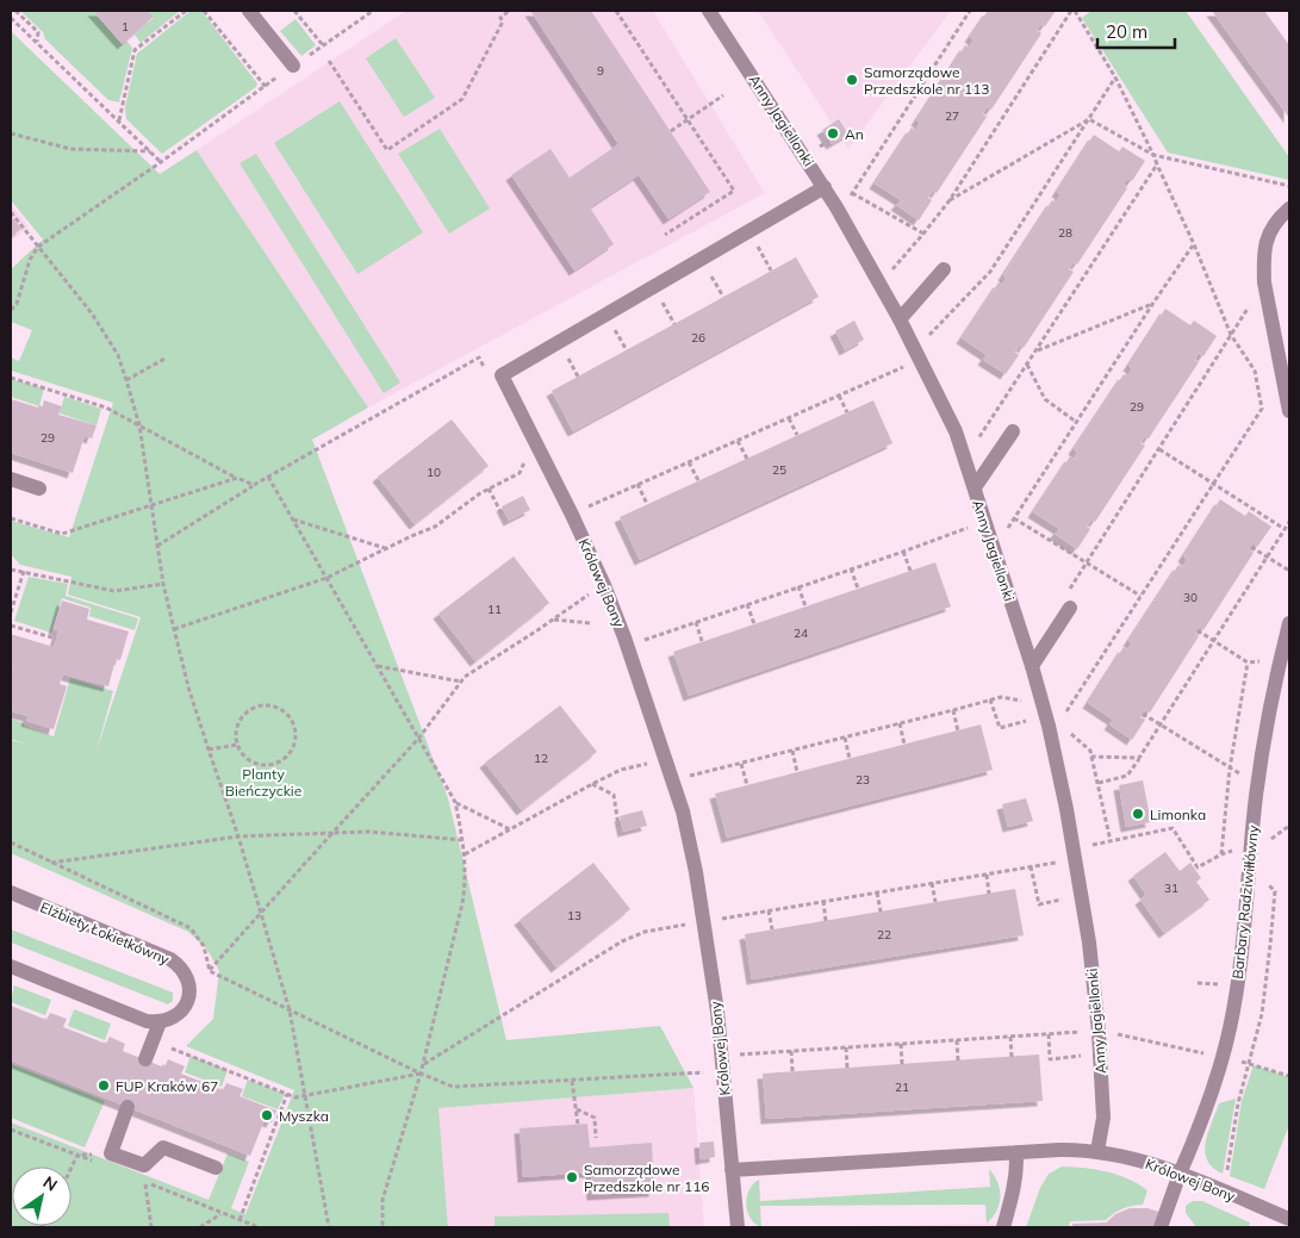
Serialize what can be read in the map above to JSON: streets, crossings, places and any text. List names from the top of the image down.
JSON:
{
  "streets": {
    "street": [
      "Anny Jagiellonki",
      "Królowej Bony",
      "Barbary Radziwiłłówny",
      "Elżbiety Łokietkówny"
    ]
  },
  "crossings": [
    ["Anny Jagiellonki", "Królowej Bony"],
    ["Królowej Bony", "Barbary Radziwiłłówny"]
  ],
  "parks": ["Planty Bieńczyckie"],
  "places": [
    "Samorządowe Przedszkole nr 113",
    "An",
    "Limonka",
    "FUP Kraków 67",
    "Myszka",
    "Samorządowe Przedszkole nr 116"
  ],
  "house_numbers": [
    "1",
    "9",
    "27",
    "28",
    "26",
    "29",
    "29",
    "25",
    "10",
    "30",
    "11",
    "24",
    "12",
    "23",
    "31",
    "13",
    "22",
    "21"
  ],
  "scale_bar": "20 m",
  "north": "top right"
}
